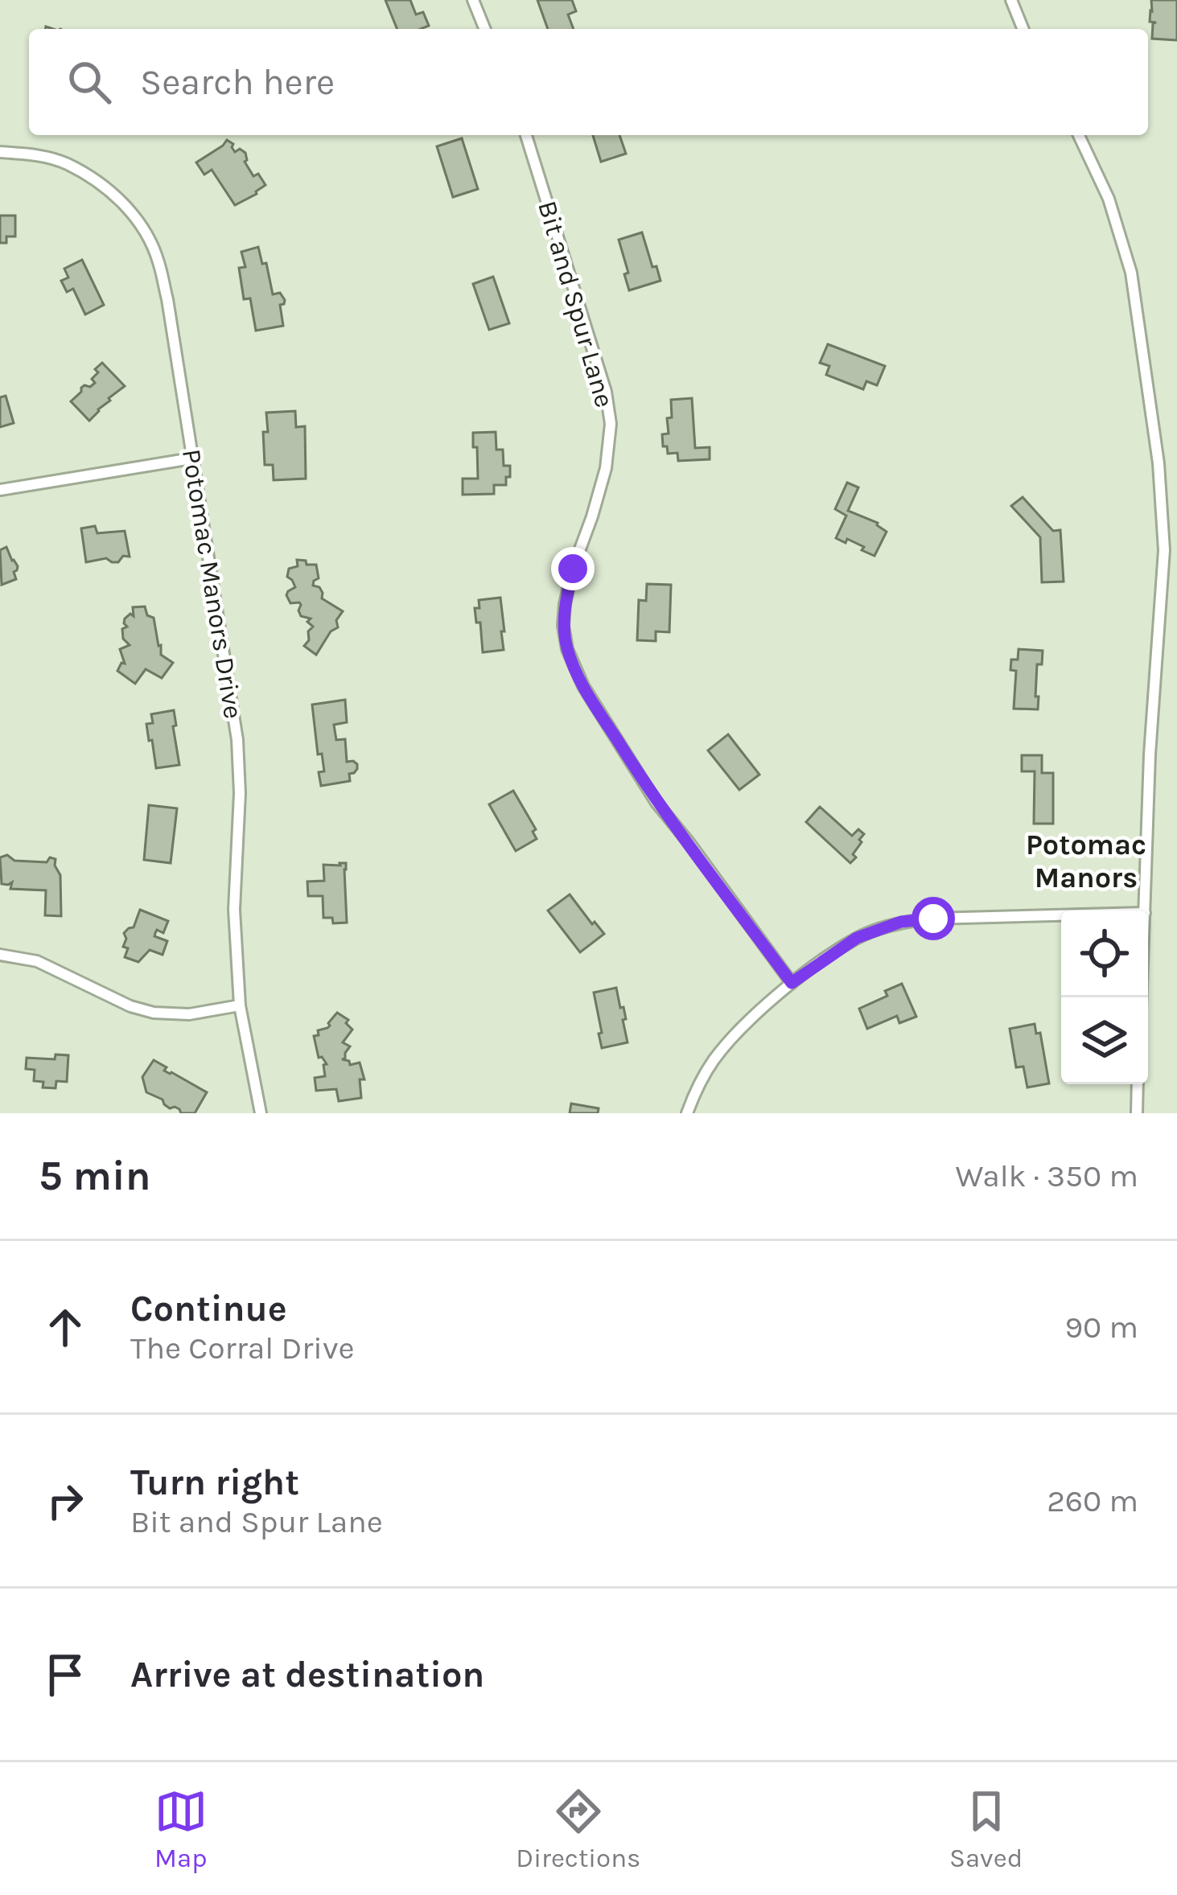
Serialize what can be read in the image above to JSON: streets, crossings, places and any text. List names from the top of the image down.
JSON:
{
  "streets": {
    "street": ["Bit and Spur Lane", "Potomac Manors Drive"]
  },
  "districts": ["Potomac Manors"],
  "page": {
    "search": "Search here",
    "heading": ["5 min", "Walk · 350 m"],
    "list": [
      ["Continue", "The Corral Drive", "90 m"],
      ["Turn right", "Bit and Spur Lane", "260 m"],
      "Arrive at destination"
    ],
    "nav": ["Map", "Directions", "Saved"]
  }
}
